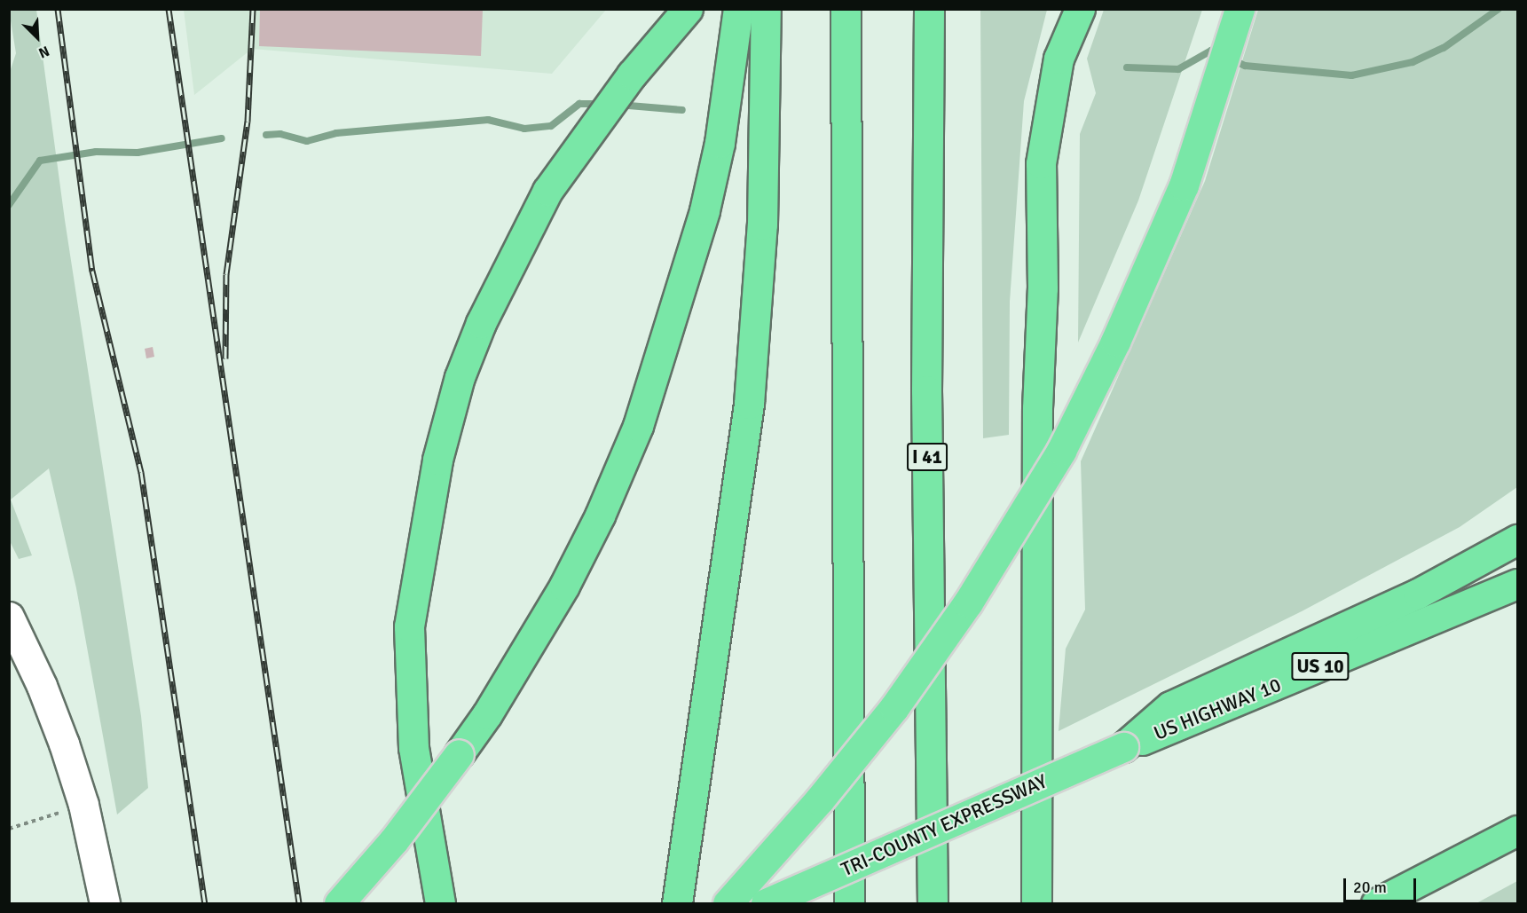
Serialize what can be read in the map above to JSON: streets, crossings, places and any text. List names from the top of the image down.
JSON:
{
  "streets": {
    "highway": [
      "I 41",
      "US 10",
      "US HIGHWAY 10",
      "TRI-COUNTY EXPRESSWAY"
    ]
  },
  "crossings": [
    ["US HIGHWAY 10", "TRI-COUNTY EXPRESSWAY"]
  ],
  "scale_bar": "20 m",
  "north": "bottom right"
}
